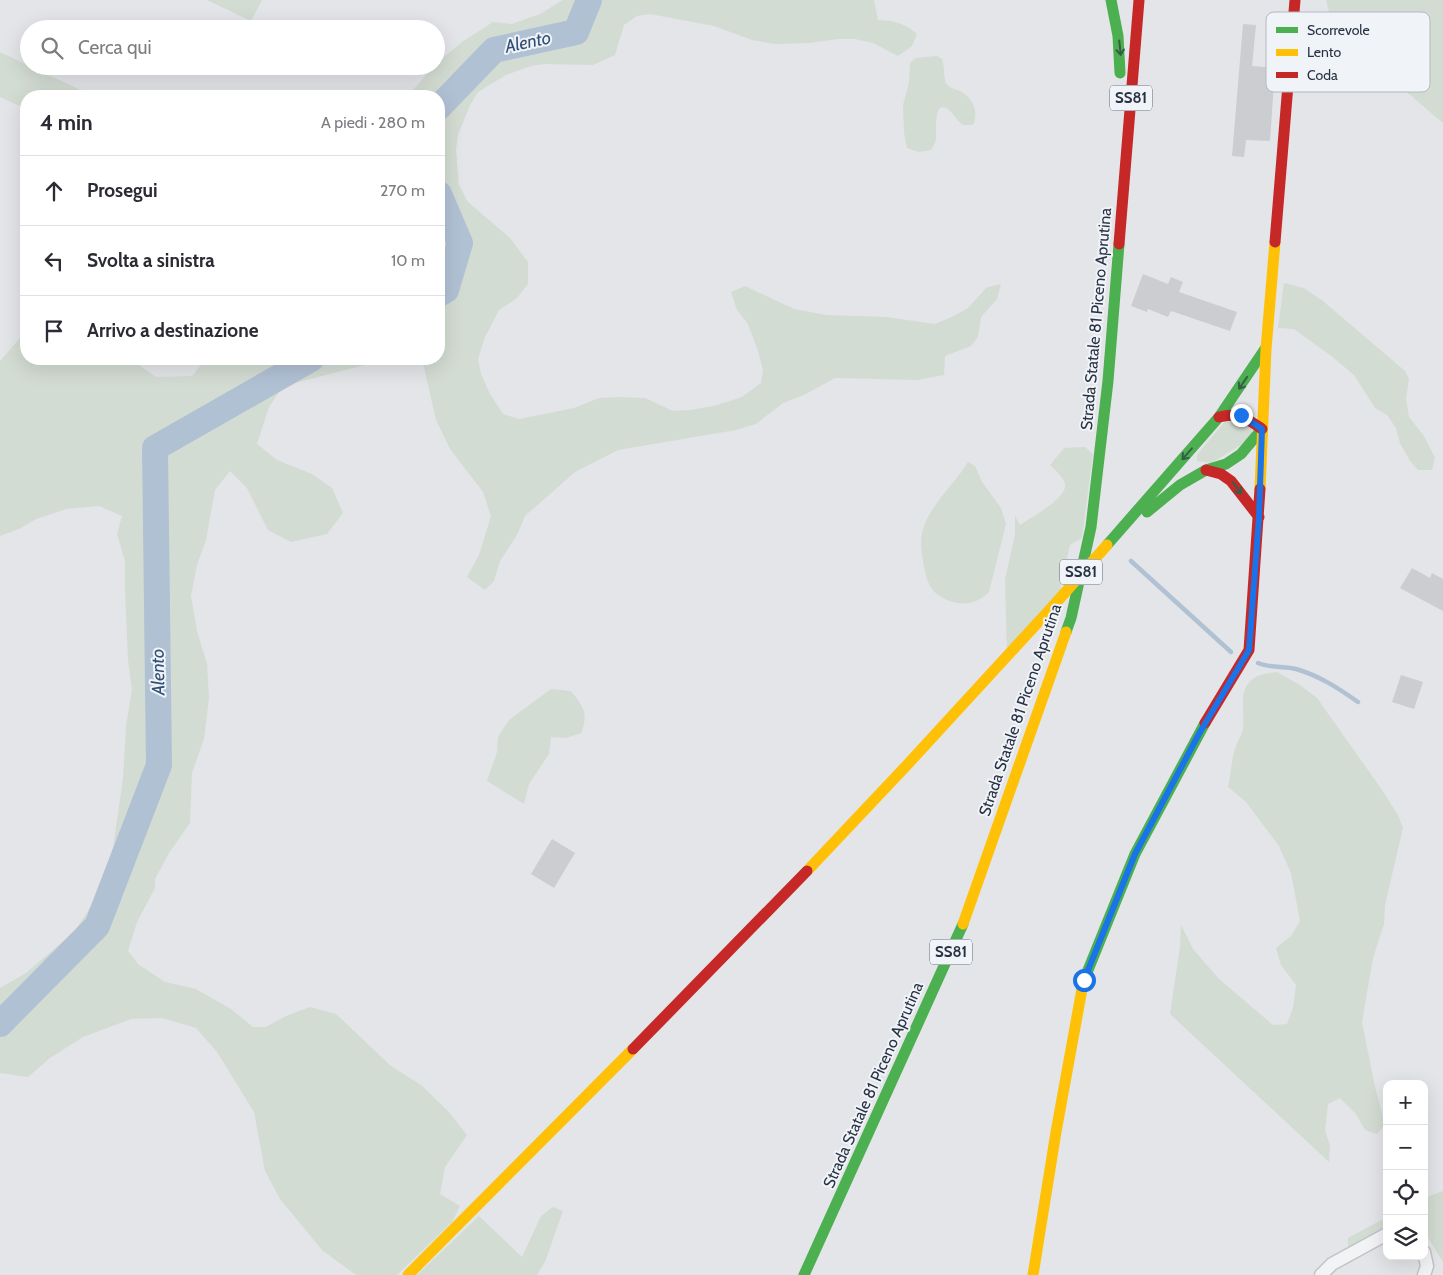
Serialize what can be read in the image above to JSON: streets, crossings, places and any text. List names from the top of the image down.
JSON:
{
  "streets": {
    "main road": ["SS81", "Strada Statale 81 Piceno Aprutina"]
  },
  "water": ["Alento"],
  "legend": ["Scorrevole", "Lento", "Coda"],
  "page": {
    "search": "Cerca qui",
    "heading": ["4 min", "A piedi · 280 m"],
    "list": [
      ["Prosegui", "270 m"],
      ["Svolta a sinistra", "10 m"],
      "Arrivo a destinazione"
    ],
    "map_buttons": ["+", "−"]
  }
}
